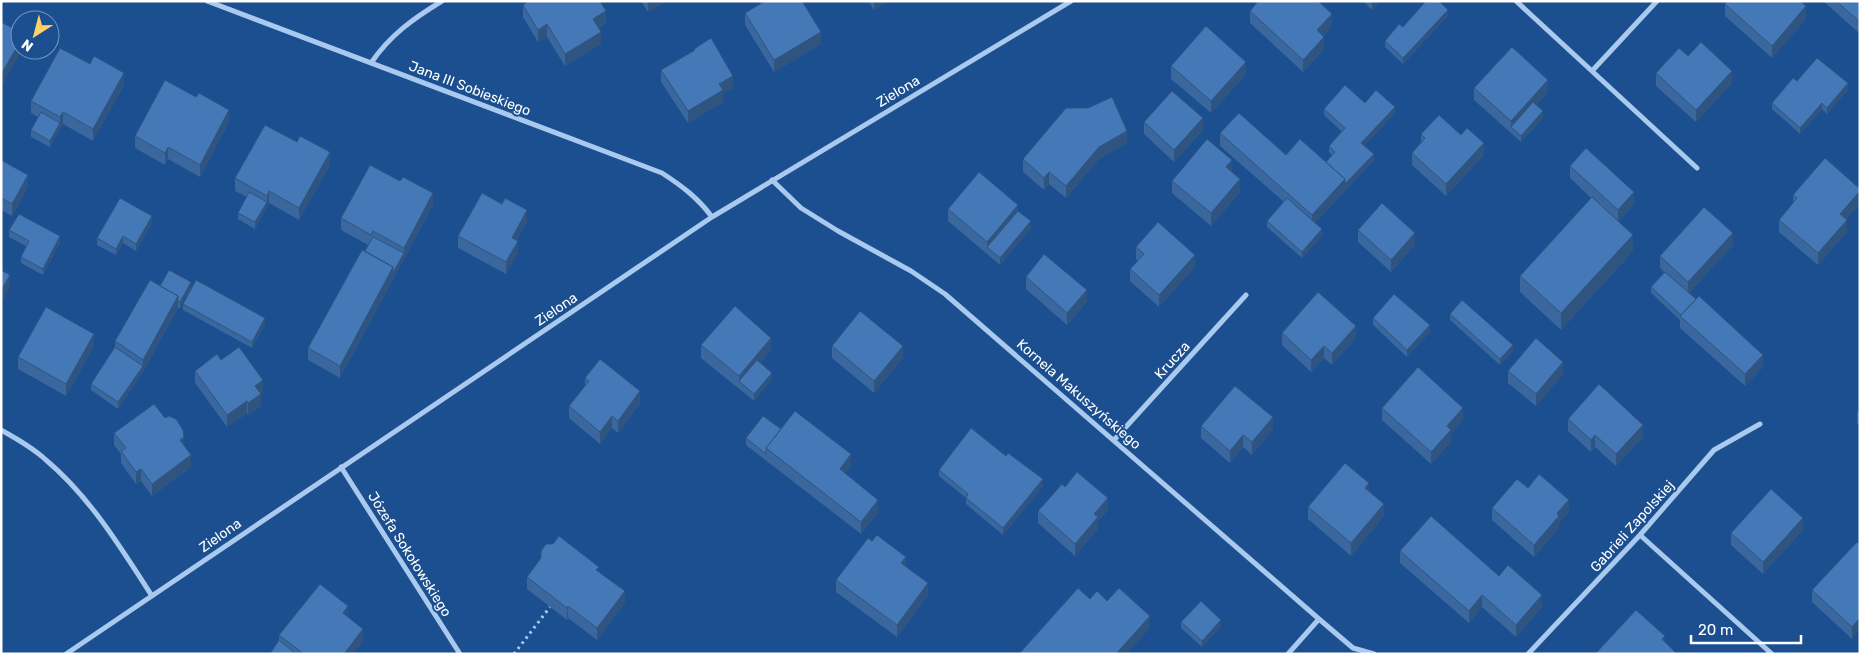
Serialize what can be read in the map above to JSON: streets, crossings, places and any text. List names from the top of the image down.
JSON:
{
  "streets": {
    "street": [
      "Jana III Sobieskiego",
      "Zielona",
      "Krucza",
      "Kornela Makuszyńskiego",
      "Gabrieli Zapolskiej",
      "Józefa Sokołowskiego"
    ]
  },
  "crossings": [
    ["Jana III Sobieskiego", "Zielona"],
    ["Zielona", "Kornela Makuszyńskiego"],
    ["Zielona", "Józefa Sokołowskiego"],
    ["Krucza", "Kornela Makuszyńskiego"]
  ],
  "scale_bar": "20 m",
  "north": "bottom left"
}
